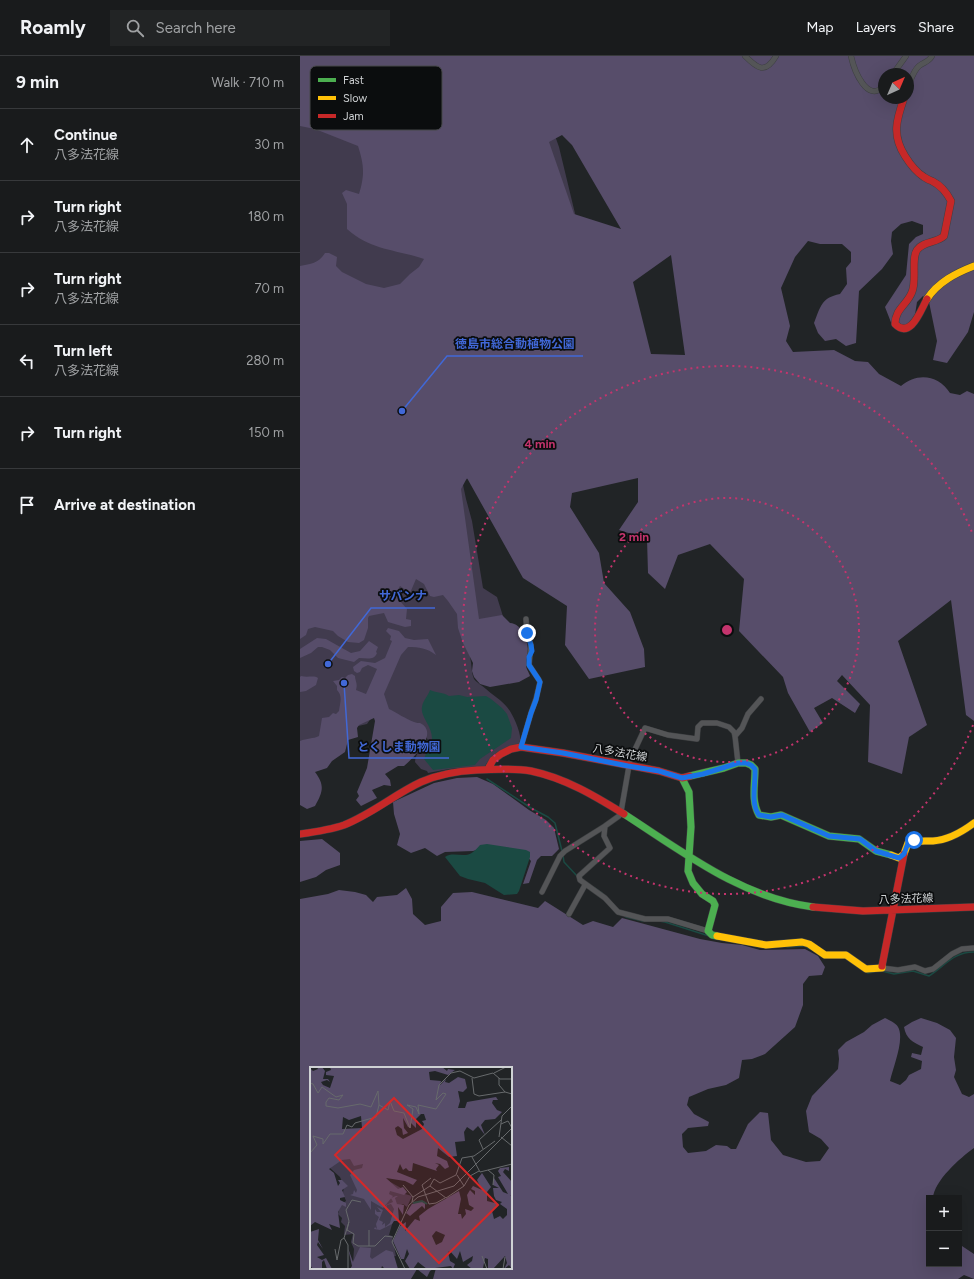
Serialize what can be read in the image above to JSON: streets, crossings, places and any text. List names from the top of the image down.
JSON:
{
  "streets": {
    "main road": ["八多法花線"]
  },
  "places": ["徳島市総合動植物公園", "サバンナ", "とくしま動物園"],
  "legend": ["Fast", "Slow", "Jam"],
  "north": "top right",
  "page": {
    "header": "Roamly",
    "search": "Search here",
    "nav": ["Map", "Layers", "Share"],
    "heading": ["9 min", "Walk · 710 m"],
    "list": [
      ["Continue", "八多法花線", "30 m"],
      ["Turn right", "八多法花線", "180 m"],
      ["Turn right", "八多法花線", "70 m"],
      ["Turn left", "八多法花線", "280 m"],
      ["Turn right", "150 m"],
      "Arrive at destination"
    ],
    "map_buttons": ["+", "−"]
  },
  "rings": ["4 min", "2 min"]
}
